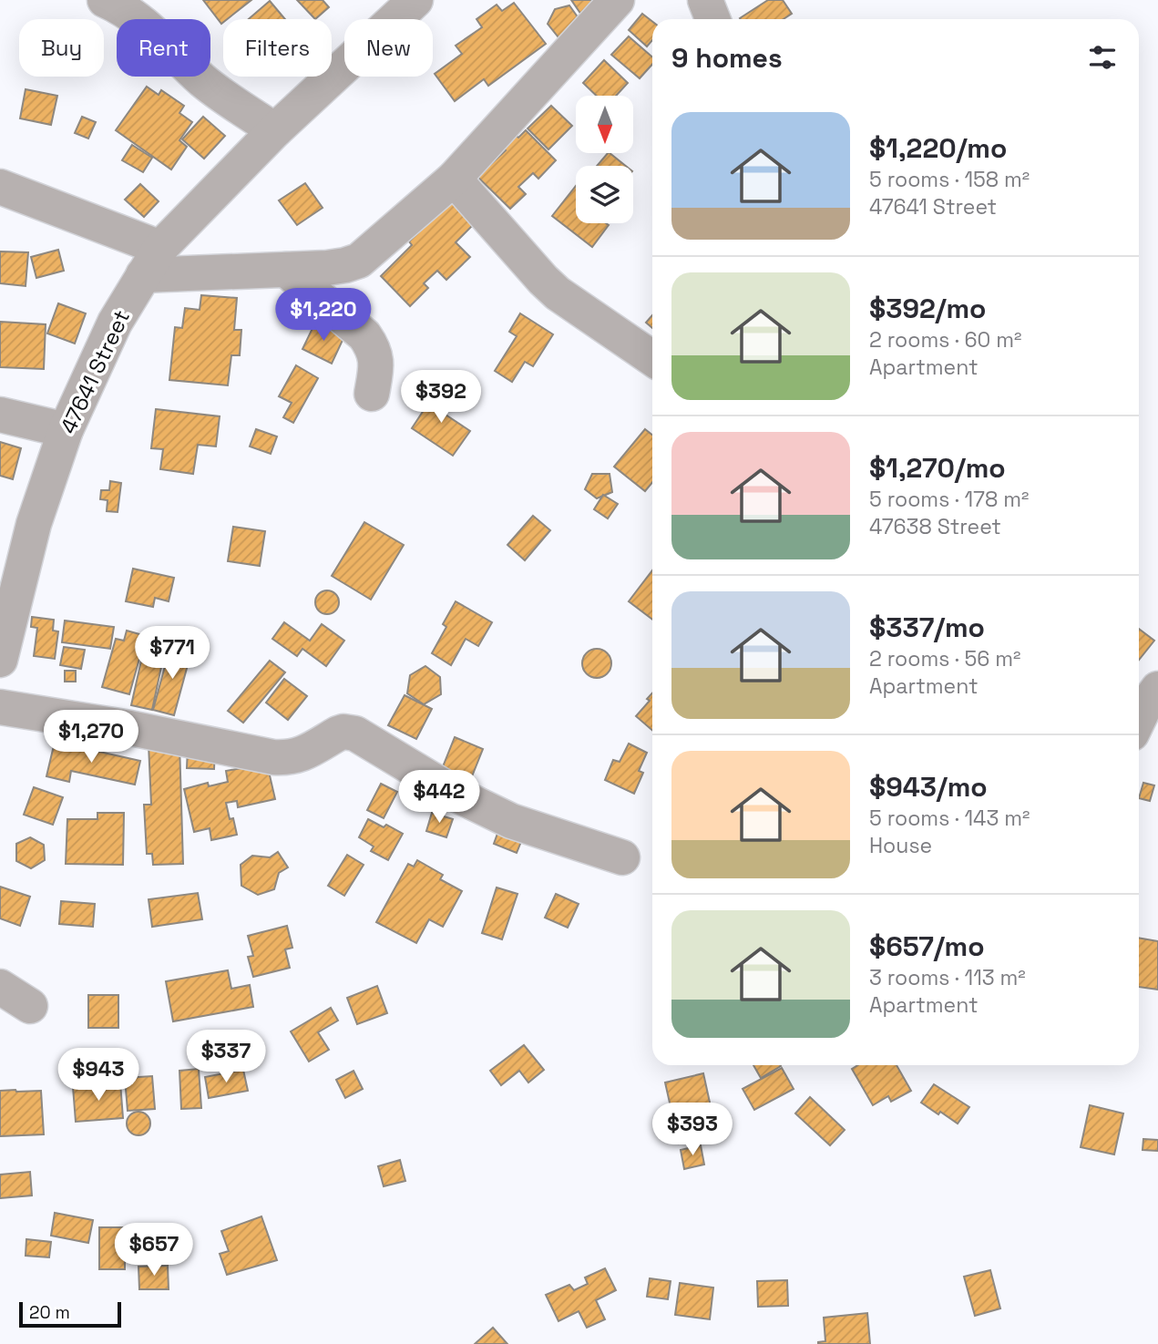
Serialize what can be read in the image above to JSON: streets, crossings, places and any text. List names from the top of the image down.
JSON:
{
  "streets": {
    "street": ["47641 Street"]
  },
  "scale_bar": "20 m",
  "north": "bottom",
  "page": {
    "chip": [
      "Buy",
      "Rent",
      "Filters",
      "New"
    ],
    "heading": "9 homes",
    "list": [
      {
        "name": "$1,220/mo",
        "note": "5 rooms · 158 m² · 47641 Street"
      },
      {
        "name": "$392/mo",
        "note": "2 rooms · 60 m² · Apartment"
      },
      {
        "name": "$1,270/mo",
        "note": "5 rooms · 178 m² · 47638 Street"
      },
      {
        "name": "$337/mo",
        "note": "2 rooms · 56 m² · Apartment"
      },
      {
        "name": "$943/mo",
        "note": "5 rooms · 143 m² · House"
      },
      {
        "name": "$657/mo",
        "note": "3 rooms · 113 m² · Apartment"
      }
    ],
    "price": [
      "$1,220",
      "$392",
      "$771",
      "$1,270",
      "$442",
      "$337",
      "$943",
      "$393",
      "$657"
    ],
    "scale": "20 m"
  }
}
